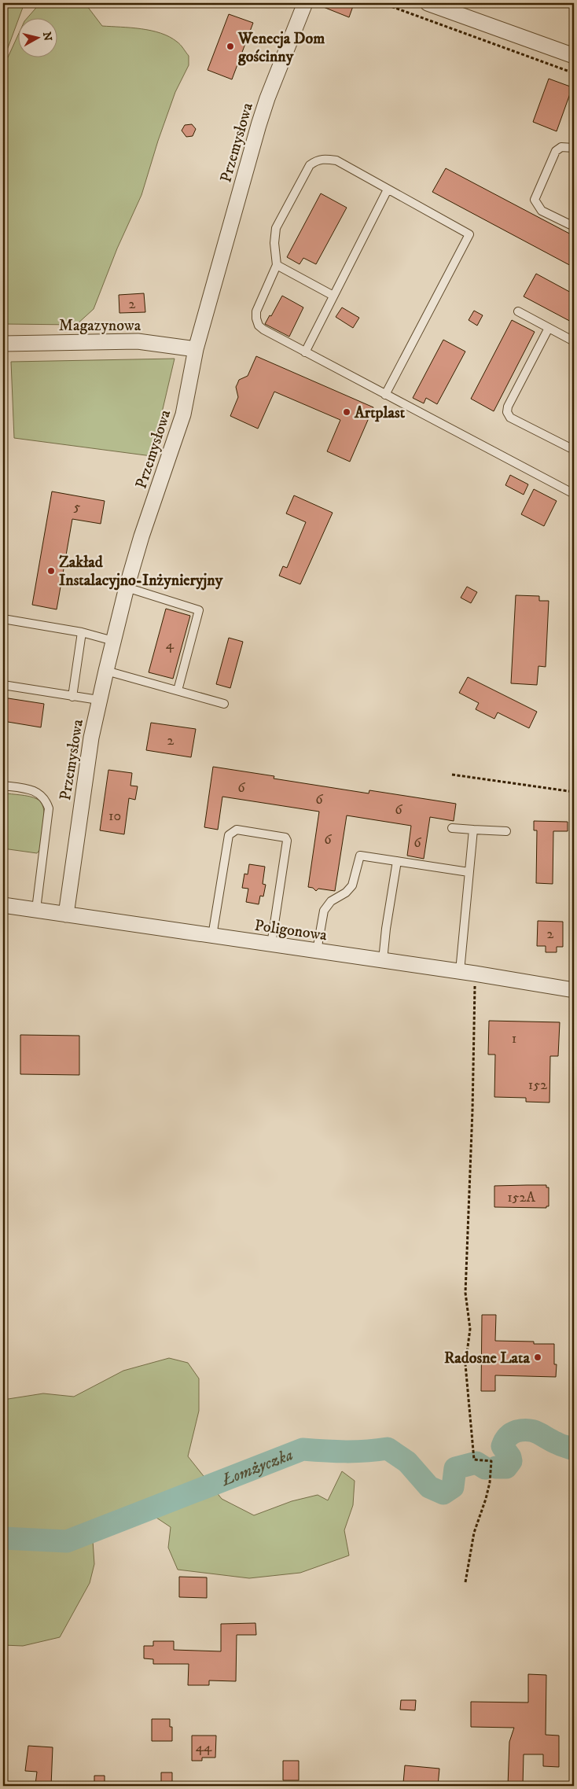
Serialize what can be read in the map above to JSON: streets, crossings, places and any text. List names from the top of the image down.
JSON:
{
  "streets": {
    "street": ["Przemysłowa", "Magazynowa", "Poligonowa"]
  },
  "crossings": [
    ["Przemysłowa", "Magazynowa"],
    ["Przemysłowa", "Poligonowa"]
  ],
  "water": ["Łomżyczka"],
  "places": [
    "Wenecja Dom gościnny",
    "Artplast",
    "Zakład Instalacyjno-Inżynieryjny",
    "Radosne Lata"
  ],
  "house_numbers": [
    "2",
    "5",
    "4",
    "2",
    "6",
    "6",
    "6",
    "10",
    "6",
    "6",
    "2",
    "1",
    "152",
    "152A",
    "44"
  ],
  "north": "right"
}
